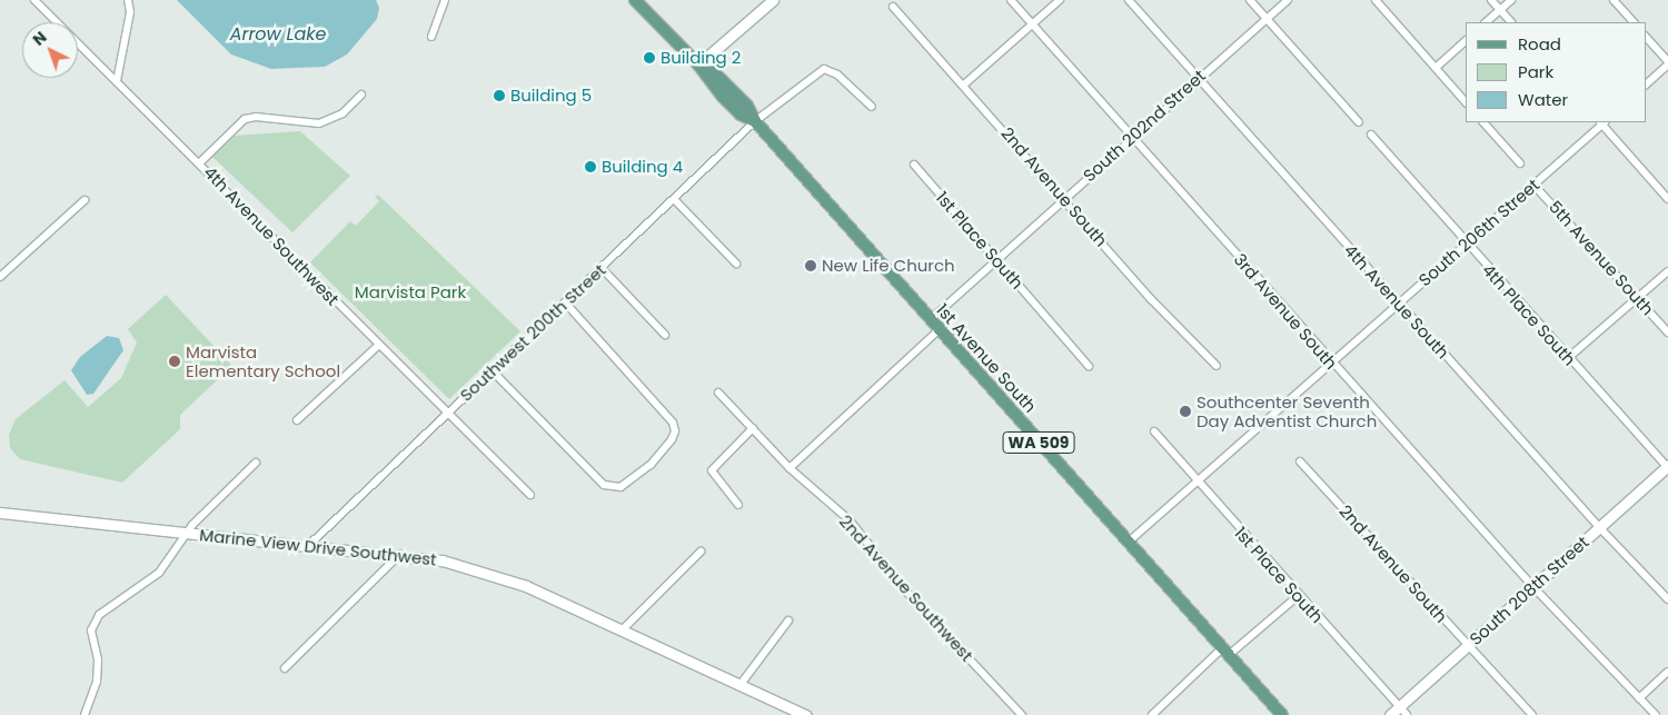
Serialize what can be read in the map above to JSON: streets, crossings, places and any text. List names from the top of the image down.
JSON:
{
  "streets": {
    "main road": ["1st Avenue South", "WA 509"],
    "street": [
      "South 202nd Street",
      "2nd Avenue South",
      "South 206th Street",
      "4th Avenue Southwest",
      "1st Place South",
      "5th Avenue South",
      "4th Avenue South",
      "3rd Avenue South",
      "4th Place South",
      "Southwest 200th Street",
      "Marine View Drive Southwest",
      "2nd Avenue Southwest",
      "South 208th Street"
    ]
  },
  "crossings": [
    ["South 202nd Street", "2nd Avenue South"],
    ["South 202nd Street", "1st Place South"],
    ["South 202nd Street", "4th Avenue South"],
    ["South 202nd Street", "3rd Avenue South"],
    ["South 202nd Street", "1st Avenue South"],
    ["2nd Avenue South", "South 208th Street"],
    ["South 206th Street", "1st Place South"],
    ["South 206th Street", "5th Avenue South"],
    ["South 206th Street", "4th Avenue South"],
    ["South 206th Street", "3rd Avenue South"],
    ["South 206th Street", "4th Place South"],
    ["South 206th Street", "1st Avenue South"],
    ["4th Avenue Southwest", "Southwest 200th Street"],
    ["1st Place South", "South 208th Street"],
    ["4th Avenue South", "South 208th Street"],
    ["3rd Avenue South", "South 208th Street"],
    ["4th Place South", "South 208th Street"],
    ["Southwest 200th Street", "1st Avenue South"],
    ["Southwest 200th Street", "Marine View Drive Southwest"]
  ],
  "water": ["Arrow Lake"],
  "parks": ["Marvista Park"],
  "places": [
    "Building 2",
    "Building 5",
    "Building 4",
    "New Life Church",
    "Marvista Elementary School",
    "Southcenter Seventh Day Adventist Church"
  ],
  "legend": ["Road", "Park", "Water"],
  "north": "top left"
}
